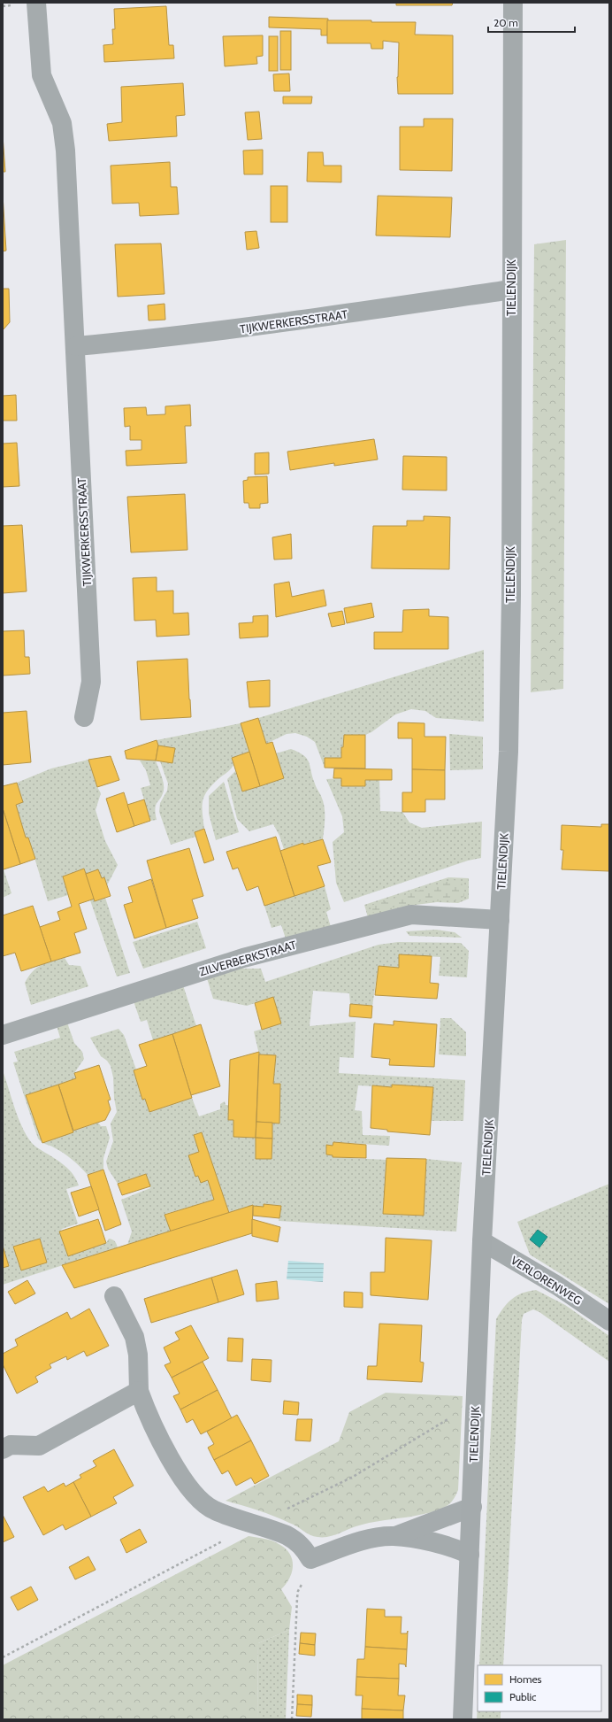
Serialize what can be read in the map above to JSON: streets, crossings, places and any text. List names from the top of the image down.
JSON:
{
  "streets": {
    "street": [
      "TIELENDIJK",
      "TIJKWERKERSSTRAAT",
      "ZILVERBERKSTRAAT",
      "VERLORENWEG"
    ]
  },
  "crossings": [
    ["TIELENDIJK", "TIJKWERKERSSTRAAT"],
    ["TIELENDIJK", "ZILVERBERKSTRAAT"],
    ["TIELENDIJK", "VERLORENWEG"]
  ],
  "legend": ["Homes", "Public"],
  "scale_bar": "20 m"
}
